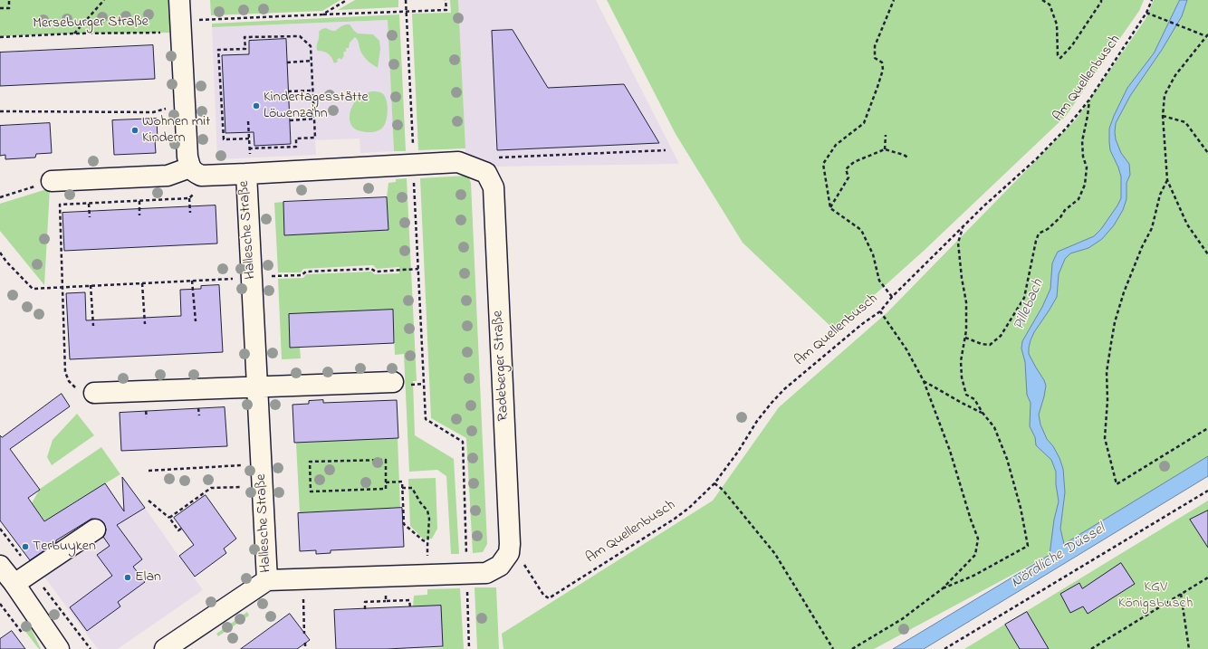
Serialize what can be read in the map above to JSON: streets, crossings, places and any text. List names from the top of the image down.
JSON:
{
  "streets": {
    "street": ["Hallesche Straße", "Radeberger Straße"],
    "path": ["Merseburger Straße", "Am Quellenbusch"]
  },
  "crossings": [
    ["Am Quellenbusch", "Radeberger Straße"],
    ["Hallesche Straße", "Radeberger Straße"]
  ],
  "water": ["Pillebach", "Nördliche Düssel"],
  "parks": ["KGV Königsbusch"],
  "places": [
    "Kindertagesstätte Löwenzahn",
    "Wohnen mit Kindern",
    "Terbuyken",
    "Elan"
  ]
}
